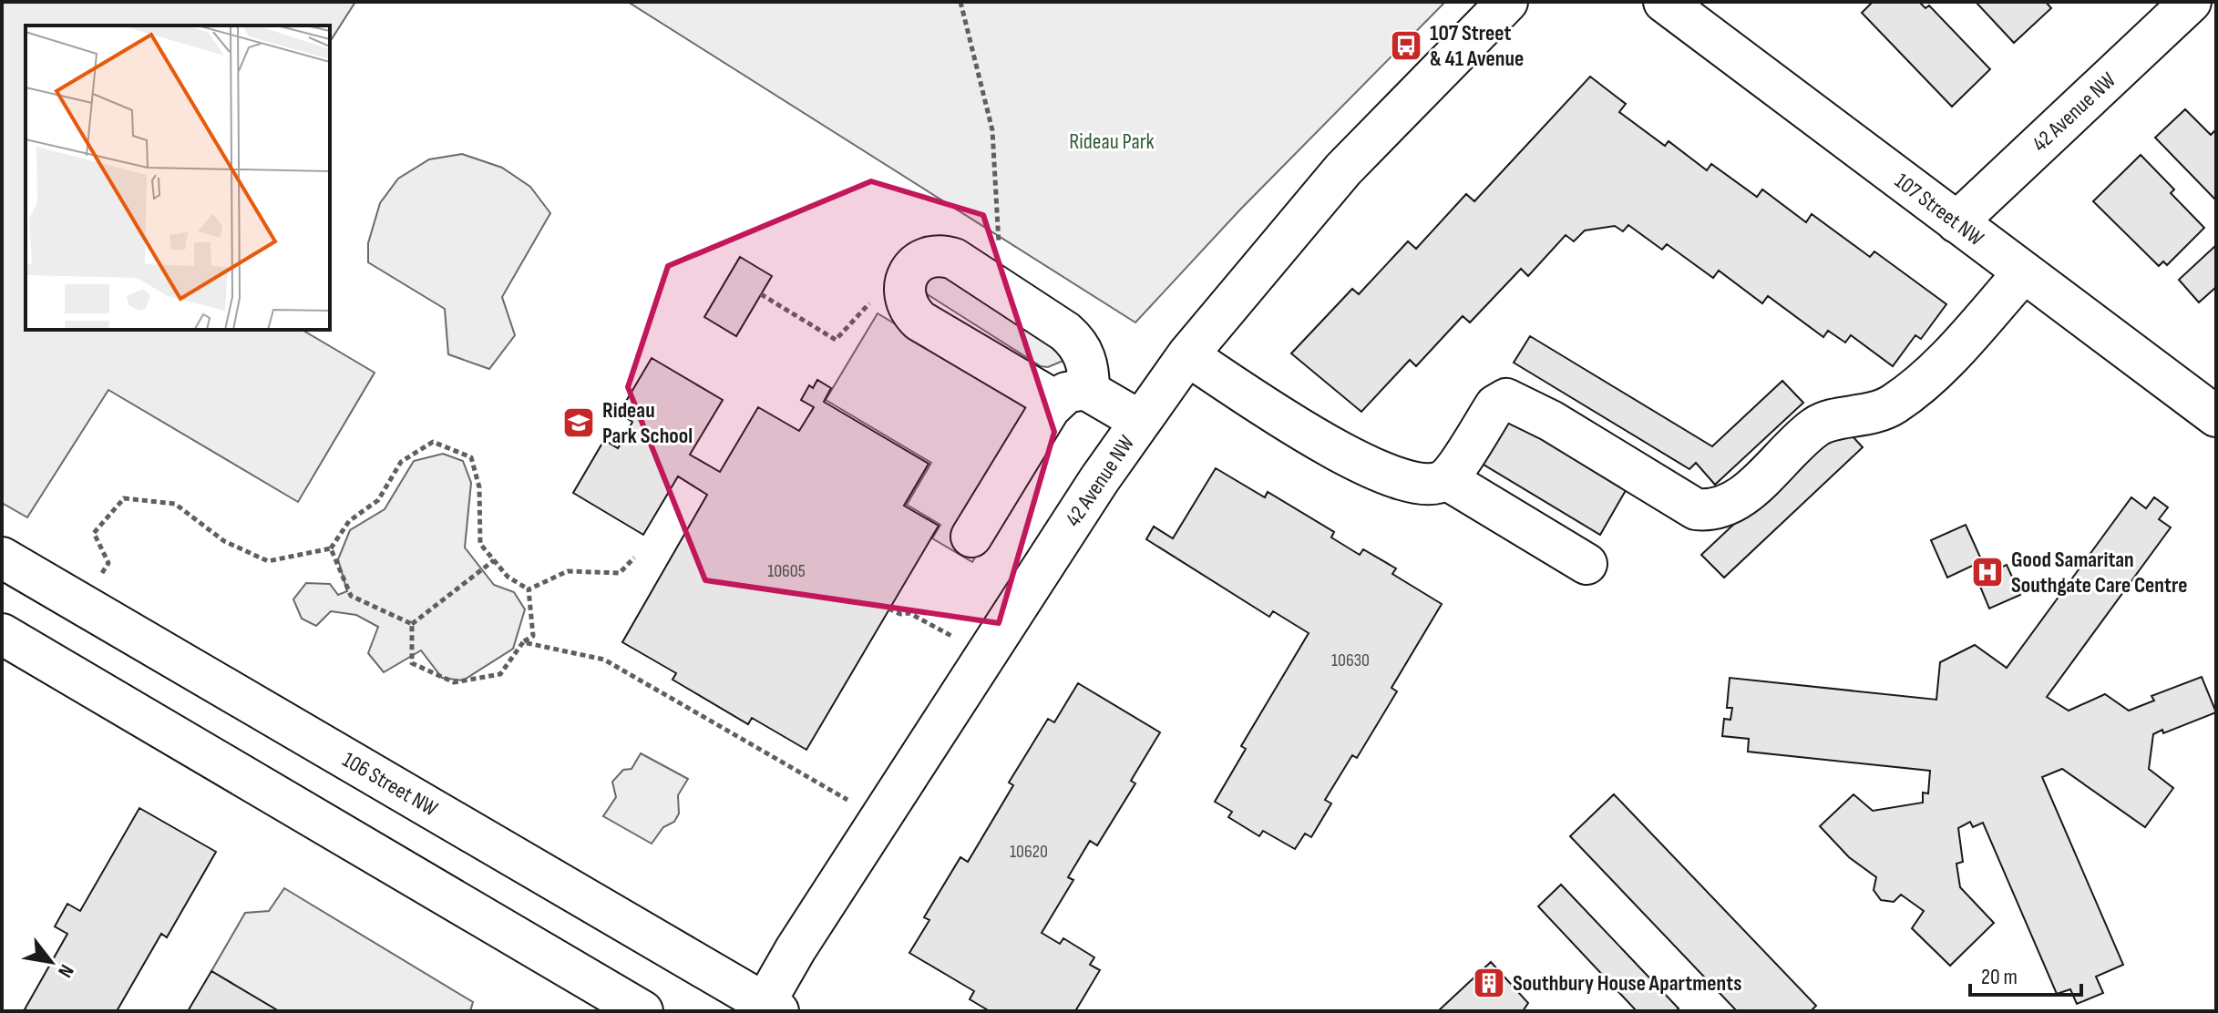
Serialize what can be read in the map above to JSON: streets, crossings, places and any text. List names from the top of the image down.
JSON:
{
  "streets": {
    "street": ["42 Avenue NW", "107 Street NW", "106 Street NW"]
  },
  "crossings": [
    ["42 Avenue NW", "107 Street NW"],
    ["42 Avenue NW", "106 Street NW"]
  ],
  "parks": ["Rideau Park"],
  "places": {
    "bus stop": ["107 Street & 41 Avenue"],
    "school or university": ["Rideau Park School"],
    "hospital": ["Good Samaritan Southgate Care Centre"],
    "building": ["Southbury House Apartments"]
  },
  "house_numbers": ["10605", "10630", "10620"],
  "scale_bar": "20 m",
  "north": "bottom right"
}
